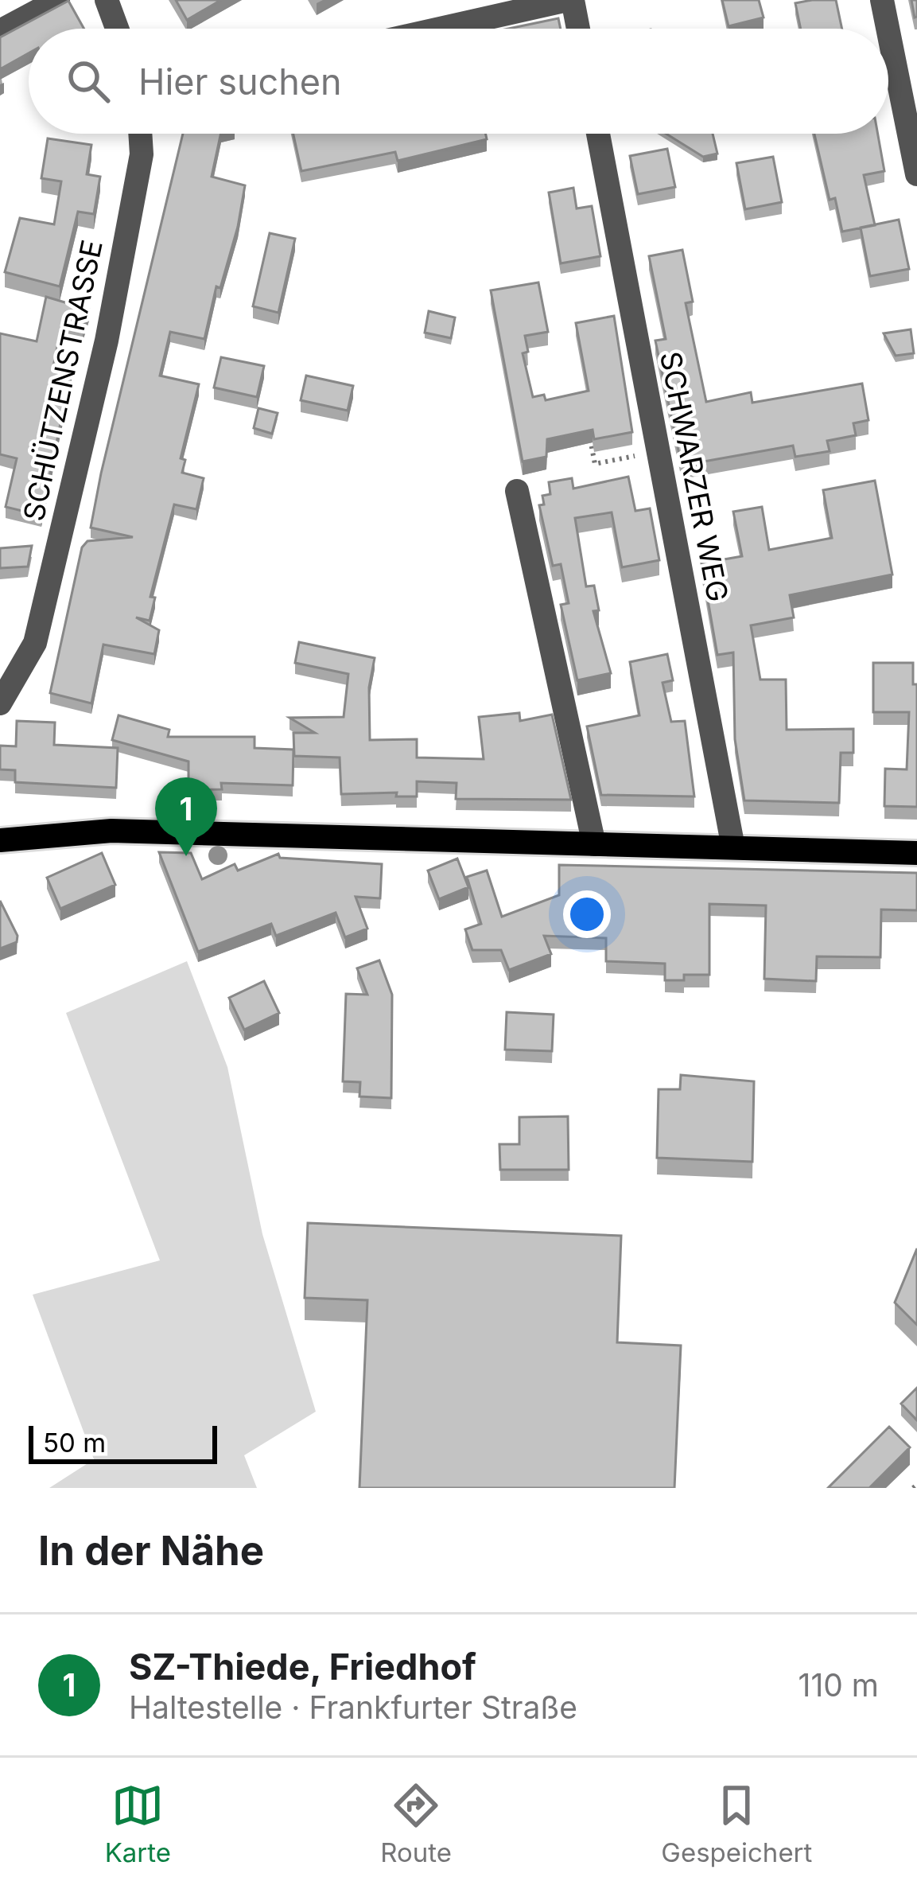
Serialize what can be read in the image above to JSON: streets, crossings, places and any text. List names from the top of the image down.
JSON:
{
  "streets": {
    "street": ["SCHÜTZENSTRASSE", "SCHWARZER WEG"]
  },
  "scale_bar": "50 m",
  "page": {
    "search": "Hier suchen",
    "pins": "1",
    "scale": "50 m",
    "heading": "In der Nähe",
    "list": [
      {
        "mark": "1",
        "name": "SZ-Thiede, Friedhof",
        "note": "Haltestelle · Frankfurter Straße",
        "value": "110 m"
      }
    ],
    "nav": ["Karte", "Route", "Gespeichert"]
  }
}
